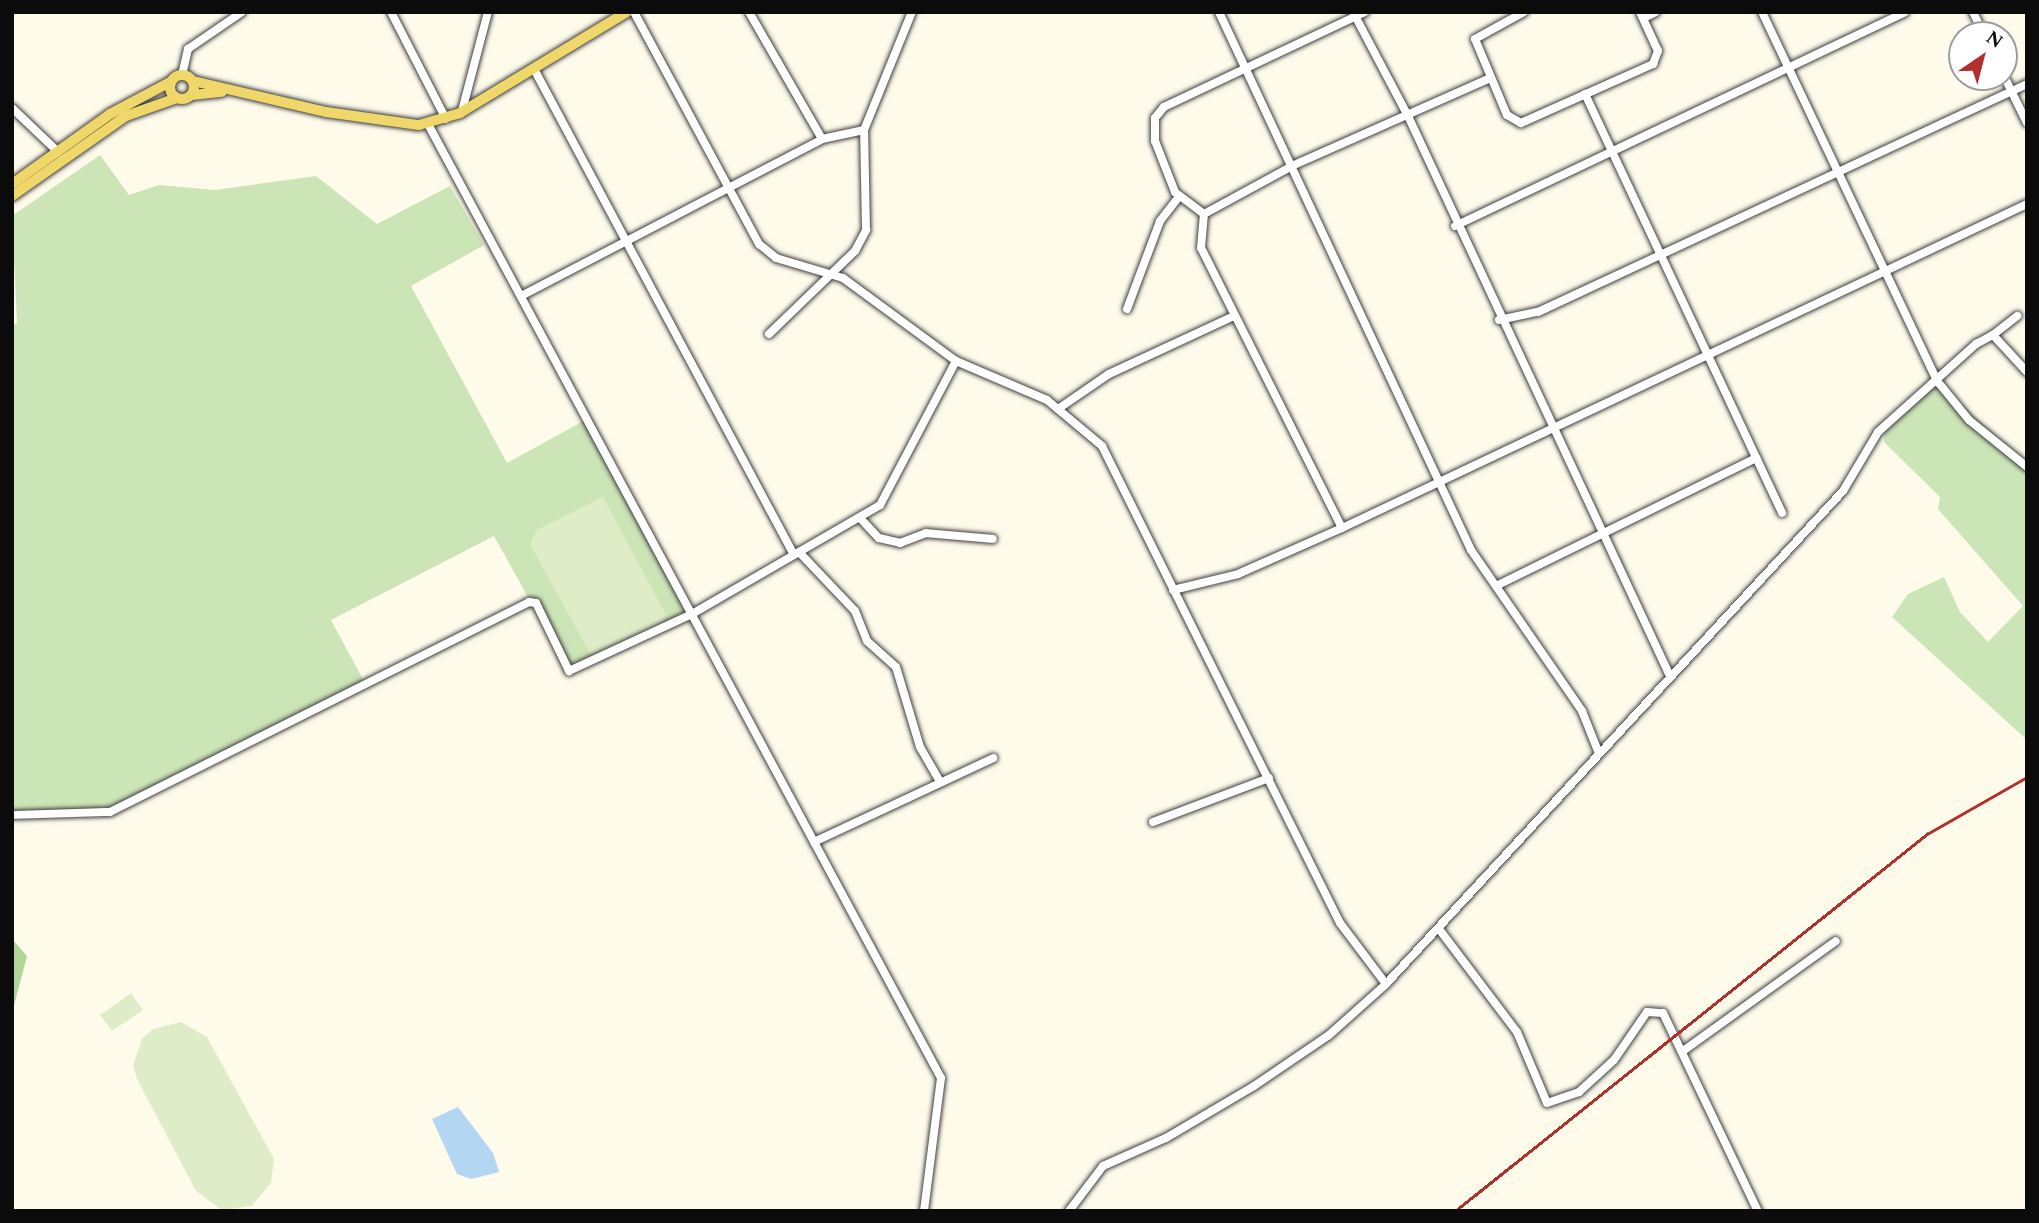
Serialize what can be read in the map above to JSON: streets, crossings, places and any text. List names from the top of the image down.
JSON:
{
  "north": "top right"
}
